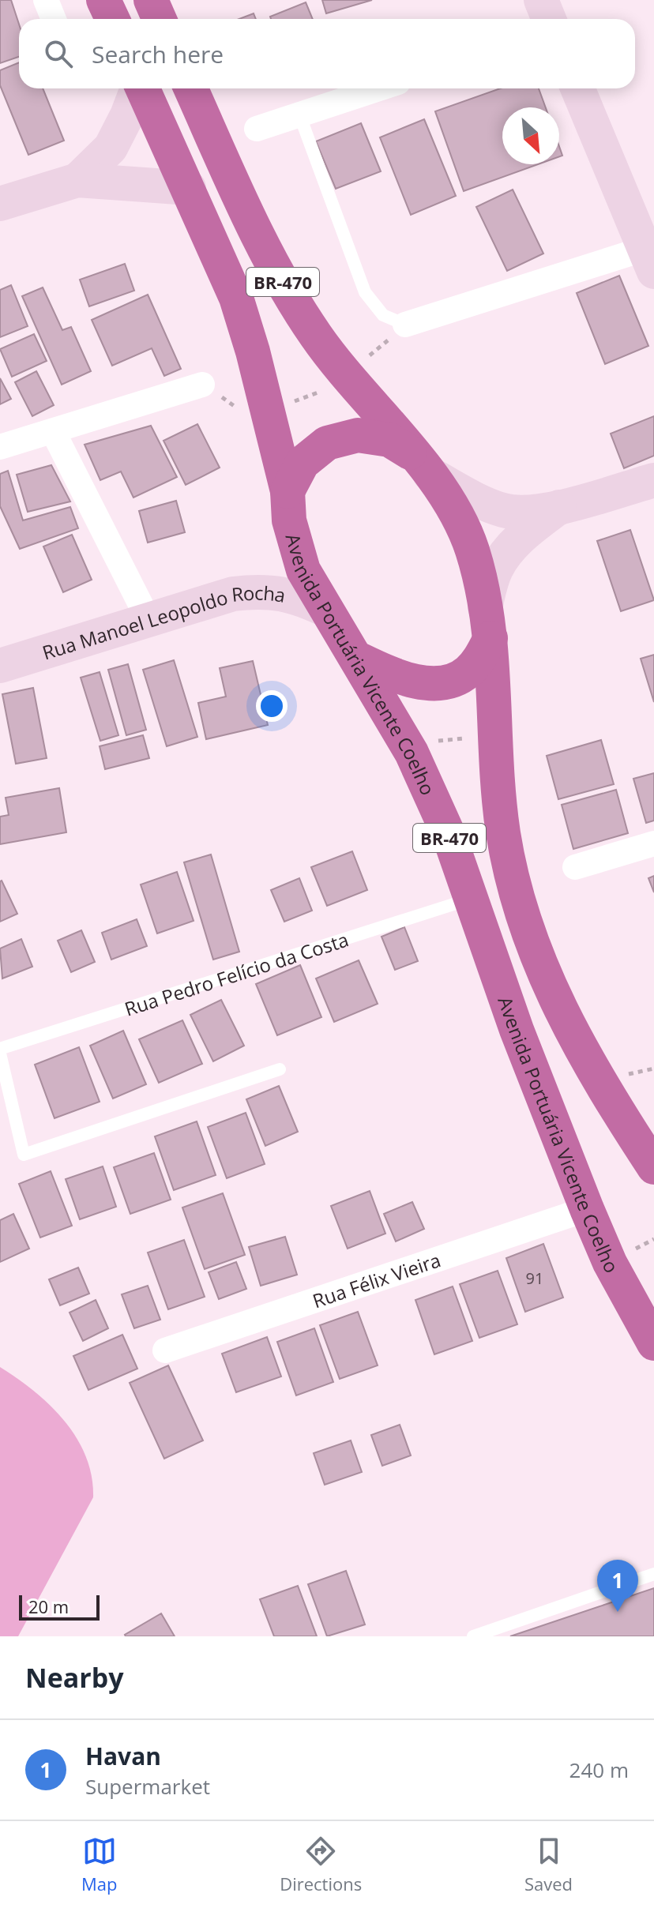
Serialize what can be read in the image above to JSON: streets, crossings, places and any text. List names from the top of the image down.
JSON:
{
  "streets": {
    "highway": ["BR-470", "Avenida Portuária Vicente Coelho"],
    "main road": ["Rua Manoel Leopoldo Rocha"],
    "street": ["Rua Félix Vieira"],
    "lane": ["Rua Pedro Felício da Costa"]
  },
  "crossings": [
    ["BR-470", "Rua Manoel Leopoldo Rocha"],
    ["BR-470", "Avenida Portuária Vicente Coelho"],
    ["Rua Manoel Leopoldo Rocha", "Avenida Portuária Vicente Coelho"],
    ["Avenida Portuária Vicente Coelho", "Rua Pedro Felício da Costa"],
    ["Avenida Portuária Vicente Coelho", "Rua Félix Vieira"]
  ],
  "house_numbers": ["91"],
  "scale_bar": "20 m",
  "north": "bottom right",
  "page": {
    "search": "Search here",
    "pins": "1",
    "scale": "20 m",
    "heading": "Nearby",
    "list": [
      {
        "mark": "1",
        "name": "Havan",
        "note": "Supermarket",
        "value": "240 m"
      }
    ],
    "nav": ["Map", "Directions", "Saved"]
  }
}
